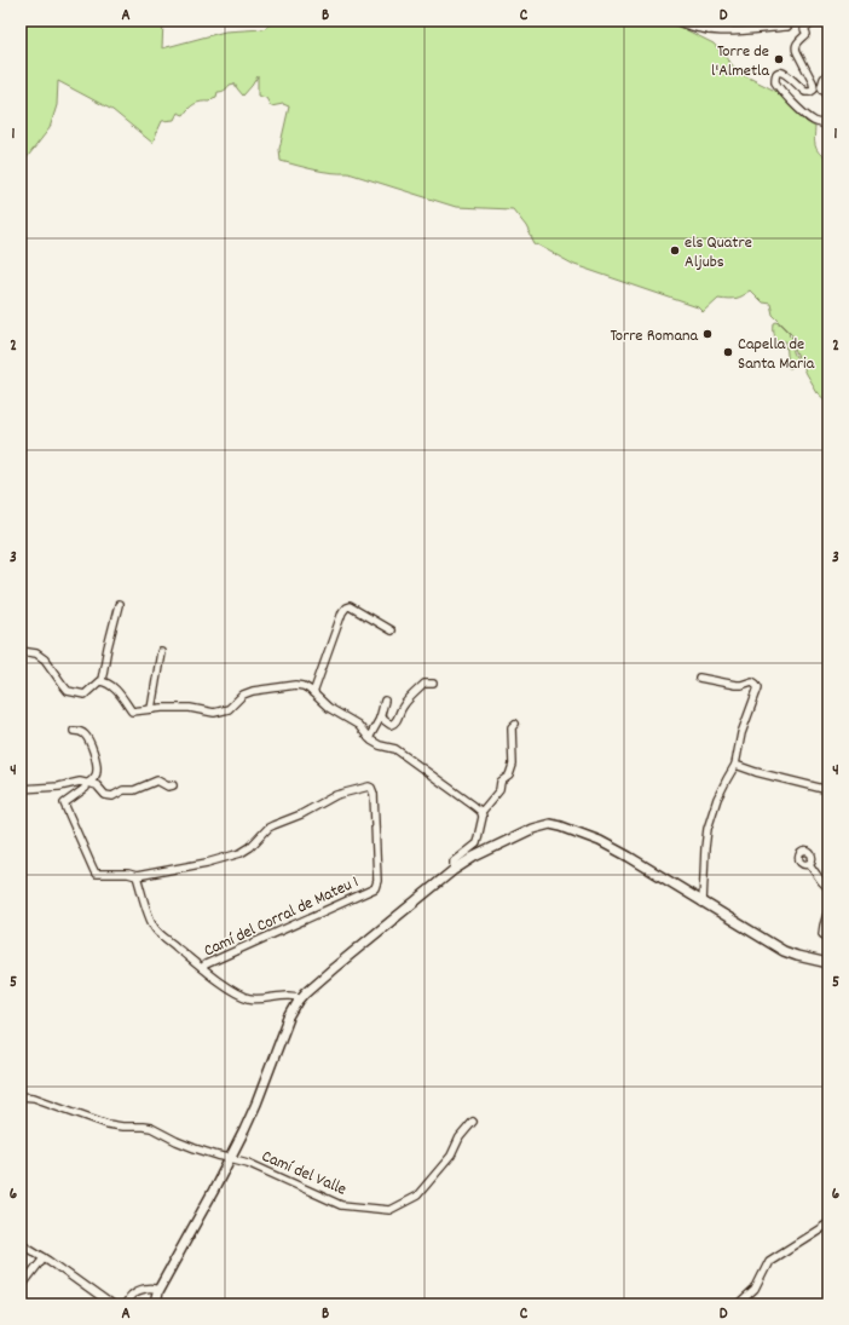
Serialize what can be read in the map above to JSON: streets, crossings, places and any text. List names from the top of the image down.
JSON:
{
  "streets": {
    "street": ["Camí del Corral de Mateu 1", "Camí del Valle"]
  },
  "places": [
    "Torre de l'Almetla",
    "els Quatre Aljubs",
    "Torre Romana",
    "Capella de Santa Maria"
  ],
  "grid": {
    "columns": [
      "A",
      "B",
      "C",
      "D"
    ],
    "rows": [
      "1",
      "2",
      "3",
      "4",
      "5",
      "6"
    ]
  }
}
